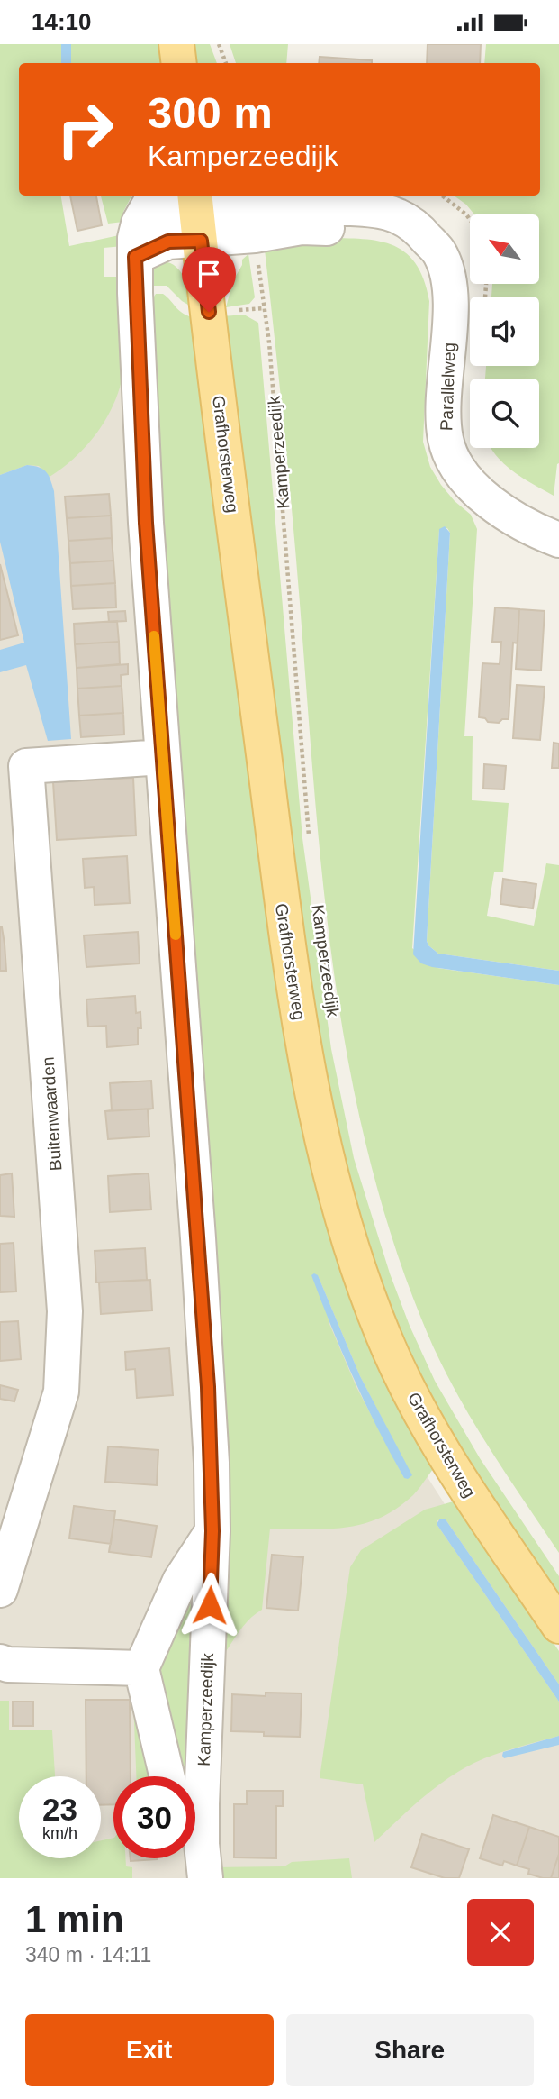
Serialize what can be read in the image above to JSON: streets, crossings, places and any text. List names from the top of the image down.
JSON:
{
  "streets": {
    "main road": ["Grafhorsterweg"],
    "street": ["Parallelweg", "Kamperzeedijk", "Buitenwaarden"]
  },
  "crossings": [
    ["Parallelweg", "Grafhorsterweg"],
    ["Kamperzeedijk", "Buitenwaarden"]
  ],
  "north": "top left",
  "page": {
    "status": "14:10",
    "turn": ["300 m", "Kamperzeedijk"],
    "speed": "23 km/h",
    "limit": "30",
    "heading": ["1 min", "340 m · 14:11"],
    "buttons": ["Exit", "Share"]
  }
}
